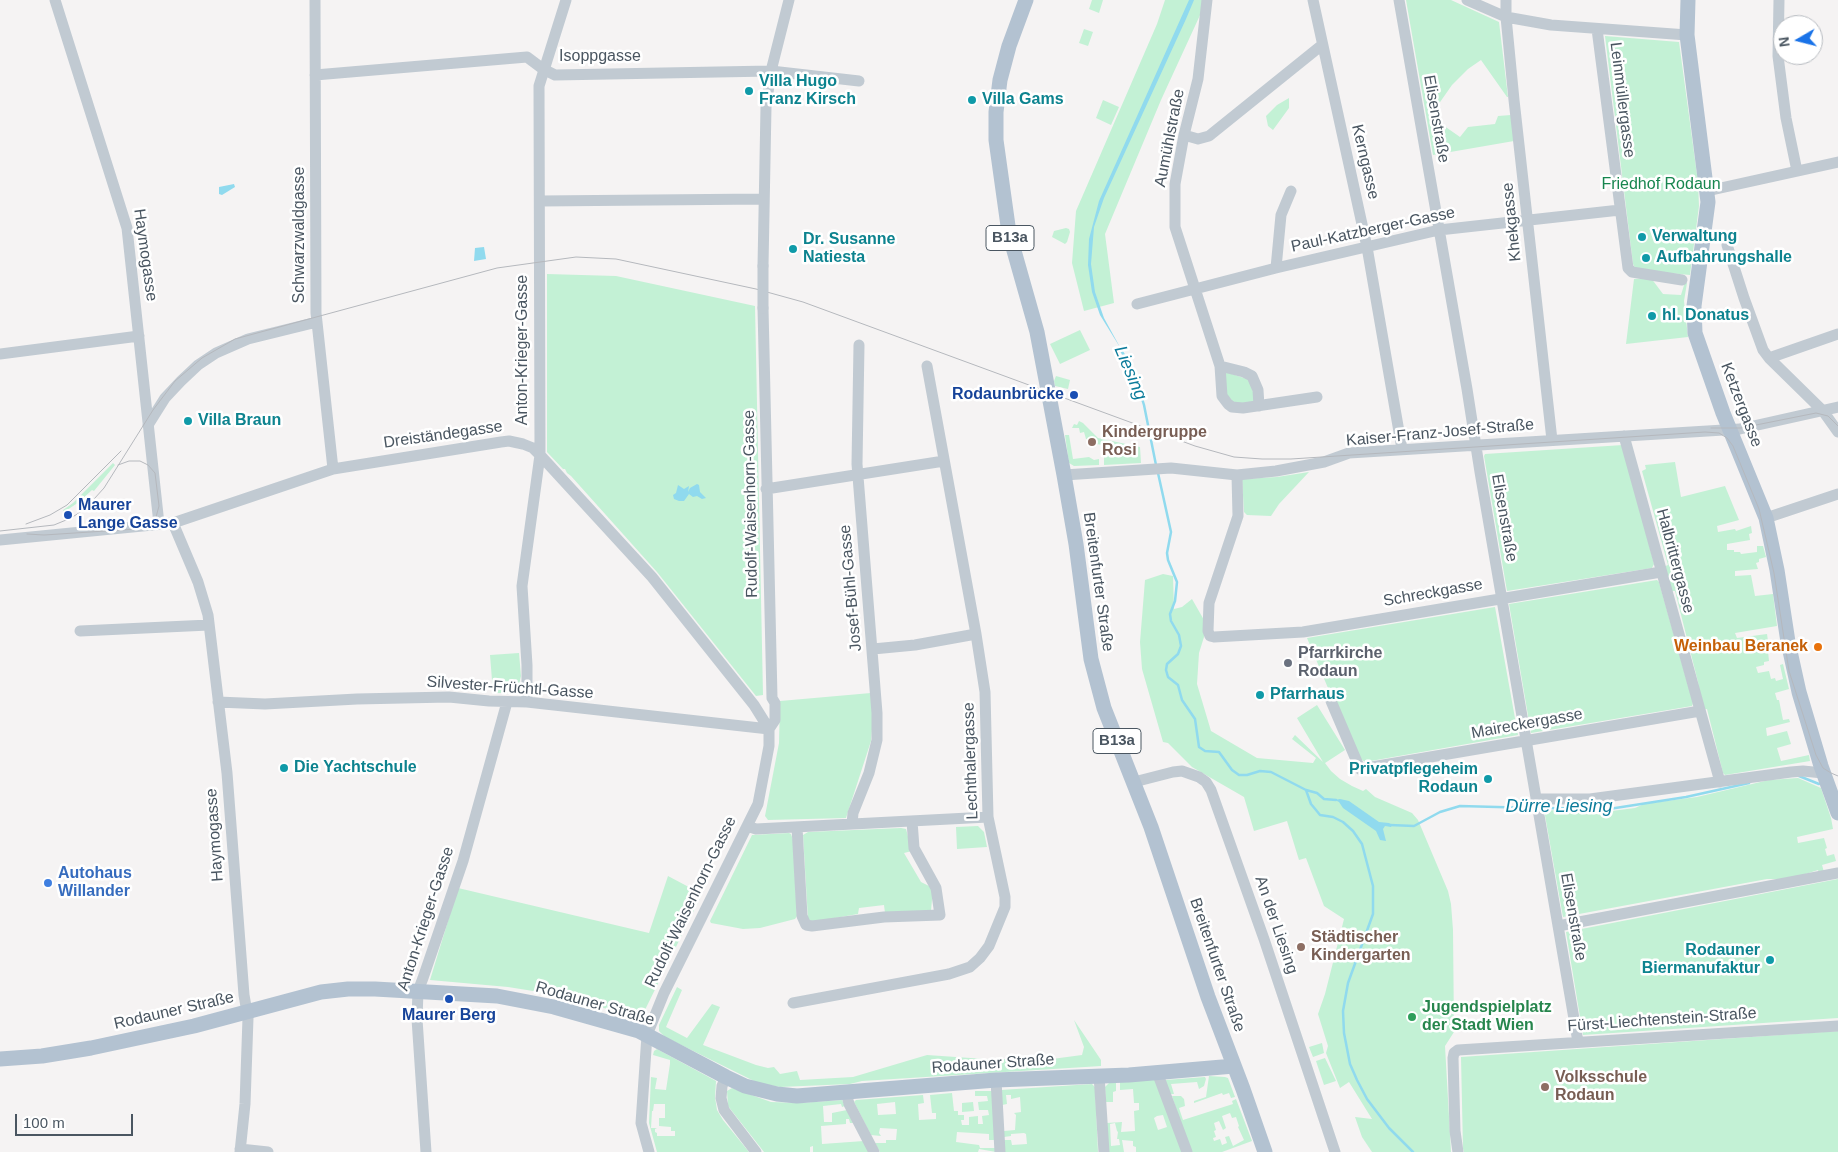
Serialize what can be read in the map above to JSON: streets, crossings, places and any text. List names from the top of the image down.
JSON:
{
  "streets": {
    "main road": [
      "B13a",
      "Ketzergasse",
      "Breitenfurter Straße",
      "Rodauner Straße"
    ],
    "street": [
      "Isoppgasse",
      "Leinmüllergasse",
      "Elisenstraße",
      "Aumühlstraße",
      "Kerngasse",
      "Khekgasse",
      "Paul-Katzberger-Gasse",
      "Schwarzwaldgasse",
      "Haymogasse",
      "Anton-Krieger-Gasse",
      "Kaiser-Franz-Josef-Straße",
      "Dreiständegasse",
      "Rudolf-Waisenhorn-Gasse",
      "Halbrittergasse",
      "Josef-Bühl-Gasse",
      "Schreckgasse",
      "Silvester-Früchtl-Gasse",
      "Maireckergasse",
      "Lechthalergasse",
      "An der Liesing",
      "Fürst-Liechtenstein-Straße"
    ]
  },
  "crossings": [
    ["Isoppgasse", "Schwarzwaldgasse"],
    ["Isoppgasse", "Anton-Krieger-Gasse"],
    ["Leinmüllergasse", "Paul-Katzberger-Gasse"],
    ["Elisenstraße", "Paul-Katzberger-Gasse"],
    ["Elisenstraße", "Kaiser-Franz-Josef-Straße"],
    ["Elisenstraße", "Schreckgasse"],
    ["Elisenstraße", "Maireckergasse"],
    ["Elisenstraße", "Fürst-Liechtenstein-Straße"],
    ["Aumühlstraße", "Paul-Katzberger-Gasse"],
    ["Kerngasse", "Paul-Katzberger-Gasse"],
    ["Kerngasse", "Kaiser-Franz-Josef-Straße"],
    ["Khekgasse", "Paul-Katzberger-Gasse"],
    ["Khekgasse", "Kaiser-Franz-Josef-Straße"],
    ["Schwarzwaldgasse", "Dreiständegasse"],
    ["Haymogasse", "Dreiständegasse"],
    ["Haymogasse", "Silvester-Früchtl-Gasse"],
    ["Haymogasse", "Rodauner Straße"],
    ["Anton-Krieger-Gasse", "Dreiständegasse"],
    ["Anton-Krieger-Gasse", "Silvester-Früchtl-Gasse"],
    ["Anton-Krieger-Gasse", "Rodauner Straße"],
    ["Ketzergasse", "Kaiser-Franz-Josef-Straße"],
    ["Kaiser-Franz-Josef-Straße", "Halbrittergasse"],
    ["Kaiser-Franz-Josef-Straße", "Breitenfurter Straße"],
    ["Kaiser-Franz-Josef-Straße", "Schreckgasse"],
    ["Dreiständegasse", "Rudolf-Waisenhorn-Gasse"],
    ["Dreiständegasse", "Silvester-Früchtl-Gasse"],
    ["Rudolf-Waisenhorn-Gasse", "Silvester-Früchtl-Gasse"],
    ["Rudolf-Waisenhorn-Gasse", "Rodauner Straße"],
    ["Halbrittergasse", "Schreckgasse"],
    ["Halbrittergasse", "Maireckergasse"],
    ["Breitenfurter Straße", "An der Liesing"],
    ["Breitenfurter Straße", "Rodauner Straße"]
  ],
  "water": ["Liesing", "Dürre Liesing"],
  "parks": ["Friedhof Rodaun"],
  "places": [
    "Villa Hugo Franz Kirsch",
    "Villa Gams",
    "Verwaltung",
    "Dr. Susanne Natiesta",
    "Aufbahrungshalle",
    "hl. Donatus",
    "Rodaunbrücke",
    "Villa Braun",
    "Kindergruppe Rosi",
    "Maurer Lange Gasse",
    "Weinbau Beranek",
    "Pfarrkirche Rodaun",
    "Pfarrhaus",
    "Die Yachtschule",
    "Privatpflegeheim Rodaun",
    "Autohaus Willander",
    "Städtischer Kindergarten",
    "Rodauner Biermanufaktur",
    "Maurer Berg",
    "Jugendspielplatz der Stadt Wien",
    "Volksschule Rodaun"
  ],
  "scale_bar": "100 m",
  "north": "left"
}
